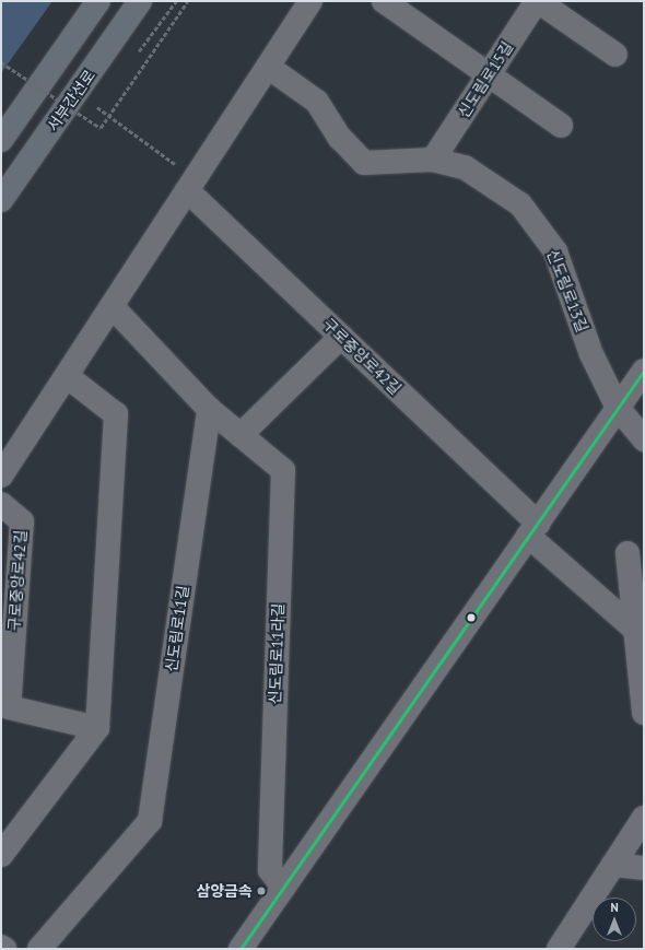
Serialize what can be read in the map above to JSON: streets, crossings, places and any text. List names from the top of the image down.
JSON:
{
  "streets": {
    "main road": ["서부간선로"],
    "street": [
      "신도림로15길",
      "신도림로13길",
      "구로중앙로42길",
      "신도림로11길",
      "신도림로11라길"
    ]
  },
  "crossings": [
    ["신도림로15길", "신도림로13길"],
    ["신도림로11길", "신도림로11라길"]
  ],
  "places": ["삼양금속"],
  "north": "top"
}
